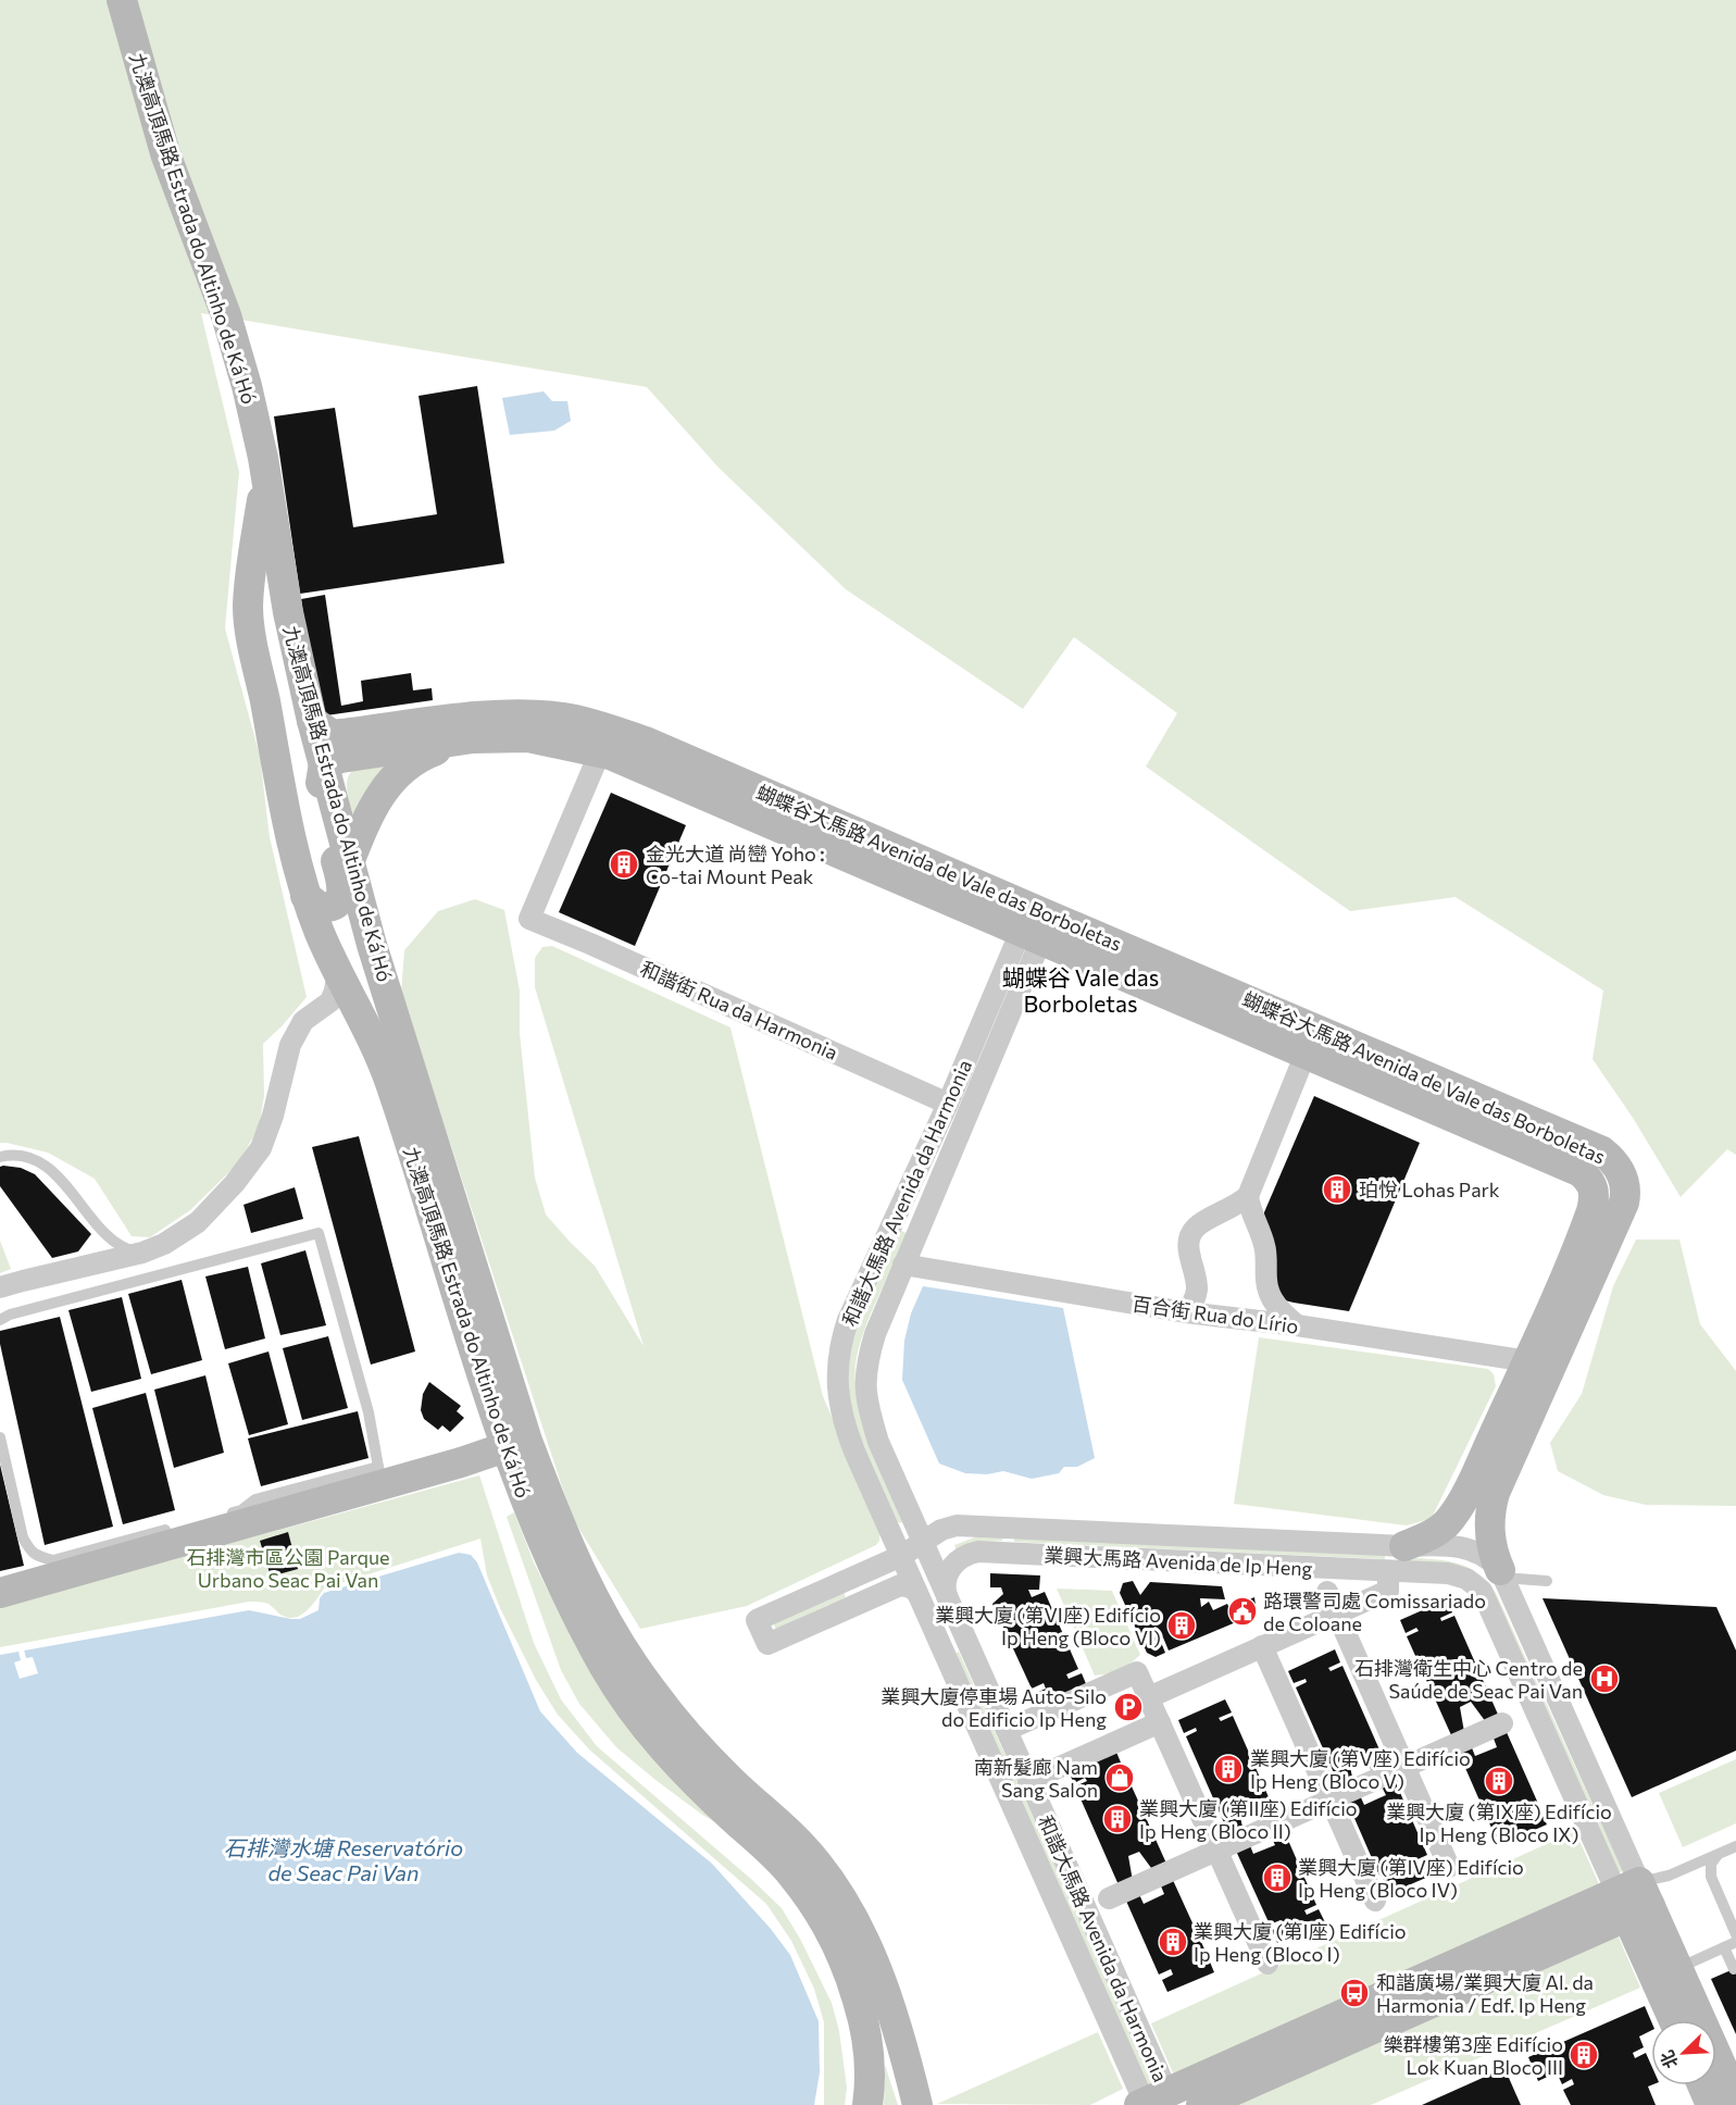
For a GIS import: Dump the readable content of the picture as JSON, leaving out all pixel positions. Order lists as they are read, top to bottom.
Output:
{
  "streets": {
    "main road": ["九澳高頂馬路 Estrada do Altinho de Ká Hó", "蝴蝶谷大馬路 Avenida de Vale das Borboletas"],
    "street": [
      "和諧街 Rua da Harmonia",
      "和諧大馬路 Avenida da Harmonia",
      "百合街 Rua do Lírio",
      "業興大馬路 Avenida de Ip Heng"
    ]
  },
  "crossings": [
    ["九澳高頂馬路 Estrada do Altinho de Ká Hó", "蝴蝶谷大馬路 Avenida de Vale das Borboletas"],
    ["蝴蝶谷大馬路 Avenida de Vale das Borboletas", "和諧街 Rua da Harmonia"],
    ["蝴蝶谷大馬路 Avenida de Vale das Borboletas", "和諧大馬路 Avenida da Harmonia"],
    ["蝴蝶谷大馬路 Avenida de Vale das Borboletas", "百合街 Rua do Lírio"],
    ["蝴蝶谷大馬路 Avenida de Vale das Borboletas", "業興大馬路 Avenida de Ip Heng"],
    ["和諧街 Rua da Harmonia", "和諧大馬路 Avenida da Harmonia"],
    ["和諧大馬路 Avenida da Harmonia", "百合街 Rua do Lírio"],
    ["和諧大馬路 Avenida da Harmonia", "業興大馬路 Avenida de Ip Heng"]
  ],
  "districts": ["蝴蝶谷 Vale das Borboletas"],
  "water": ["石排灣水塘 Reservatório de Seac Pai Van"],
  "parks": ["石排灣市區公園 Parque Urbano Seac Pai Van"],
  "places": {
    "building": [
      "金光大道 尚巒 Yoho : Co-tai Mount Peak",
      "珀悅 Lohas Park",
      "業興大廈 (第VI座) Edifício Ip Heng (Bloco VI)",
      "業興大廈 (第V座) Edifício Ip Heng (Bloco V)",
      "業興大廈 (第IX座) Edifício Ip Heng (Bloco IX)",
      "業興大廈 (第II座) Edifício Ip Heng (Bloco II)",
      "業興大廈 (第IV座) Edifício Ip Heng (Bloco IV)",
      "業興大廈 (第I座) Edifício Ip Heng (Bloco I)",
      "樂群樓第3座 Edifício Lok Kuan Bloco III"
    ],
    "public building": ["路環警司處 Comissariado de Coloane"],
    "hospital": ["石排灣衛生中心 Centro de Saúde de Seac Pai Van"],
    "parking": ["業興大廈停車場 Auto-Silo do Edificio Ip Heng"],
    "shop": ["南新髮廊 Nam Sang Salon"],
    "bus stop": ["和諧廣場/業興大廈 Al. da Harmonia / Edf. Ip Heng"]
  },
  "north": "bottom left"
}
